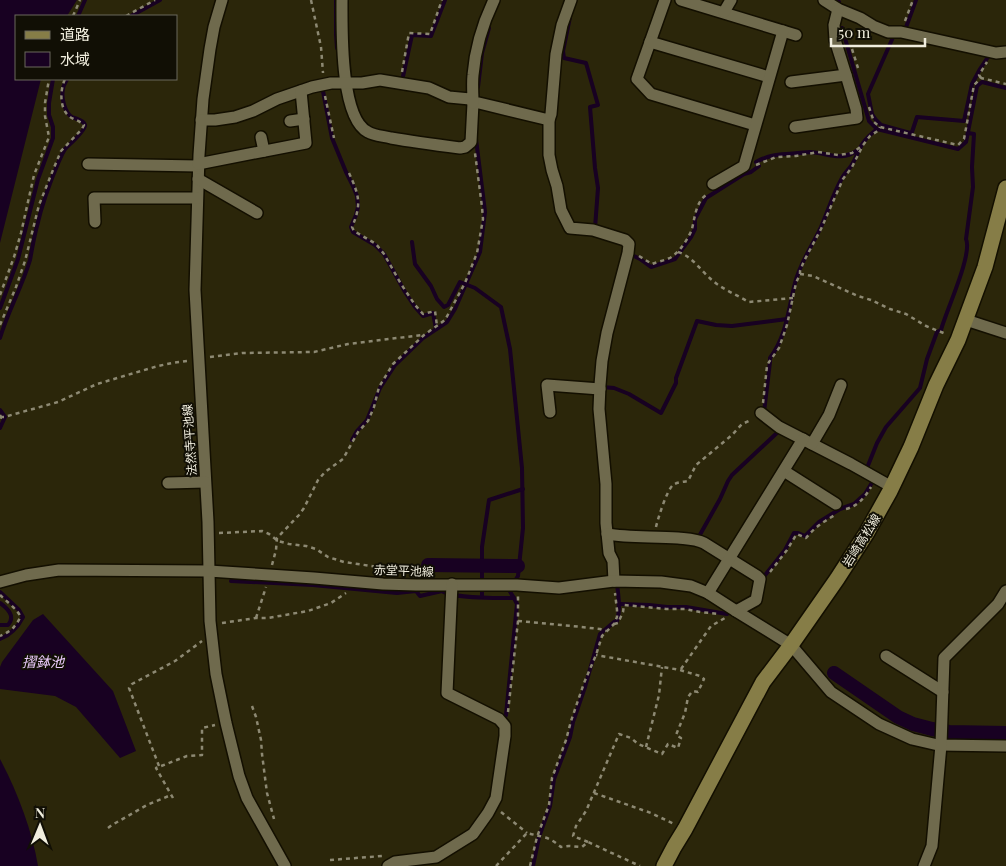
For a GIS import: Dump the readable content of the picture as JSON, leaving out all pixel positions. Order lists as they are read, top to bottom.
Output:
{
  "streets": {
    "main road": ["岩崎高松線"],
    "street": ["法然寺平池線", "赤堂平池線"]
  },
  "crossings": [
    ["法然寺平池線", "赤堂平池線"],
    ["岩崎高松線", "赤堂平池線"]
  ],
  "water": ["摺鉢池"],
  "legend": ["道路", "水域"],
  "scale_bar": "50 m",
  "north": "top"
}
